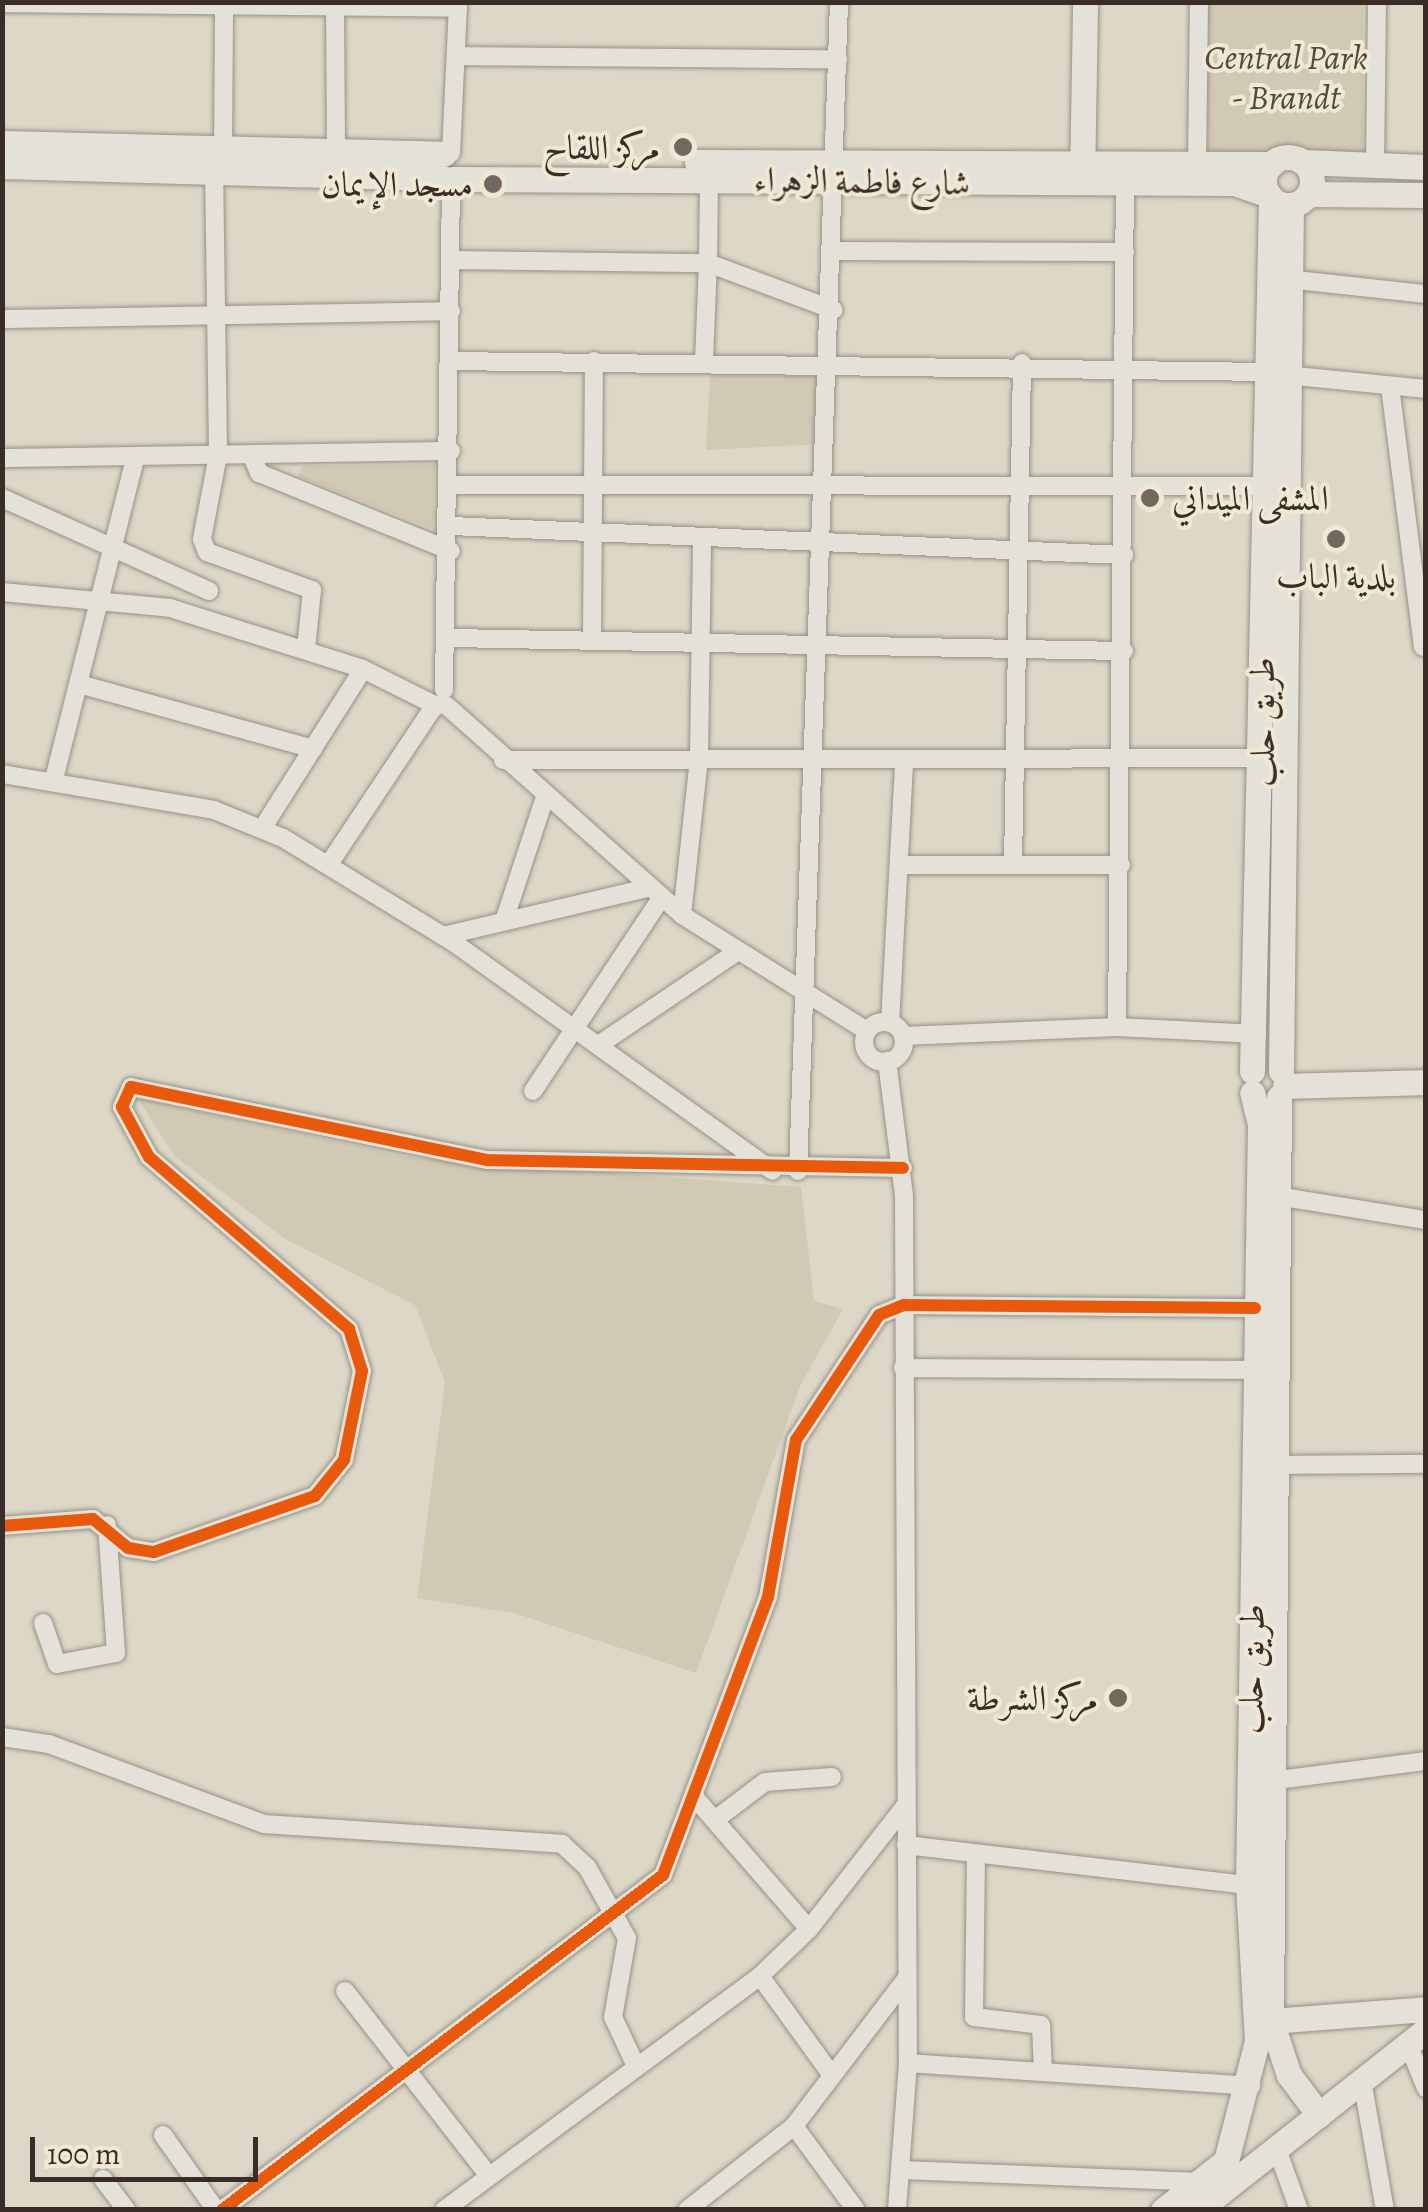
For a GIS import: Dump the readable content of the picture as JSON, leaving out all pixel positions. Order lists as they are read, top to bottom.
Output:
{
  "streets": {
    "main road": ["شارع فاطمة الزهراء", "طريق حلب"]
  },
  "parks": ["Central Park - Brandt"],
  "places": [
    "مركز اللقاح",
    "مسجد الإيمان",
    "المشفى الميداني",
    "بلدية الباب",
    "مركز الشرطة"
  ],
  "scale_bar": "100 m"
}
